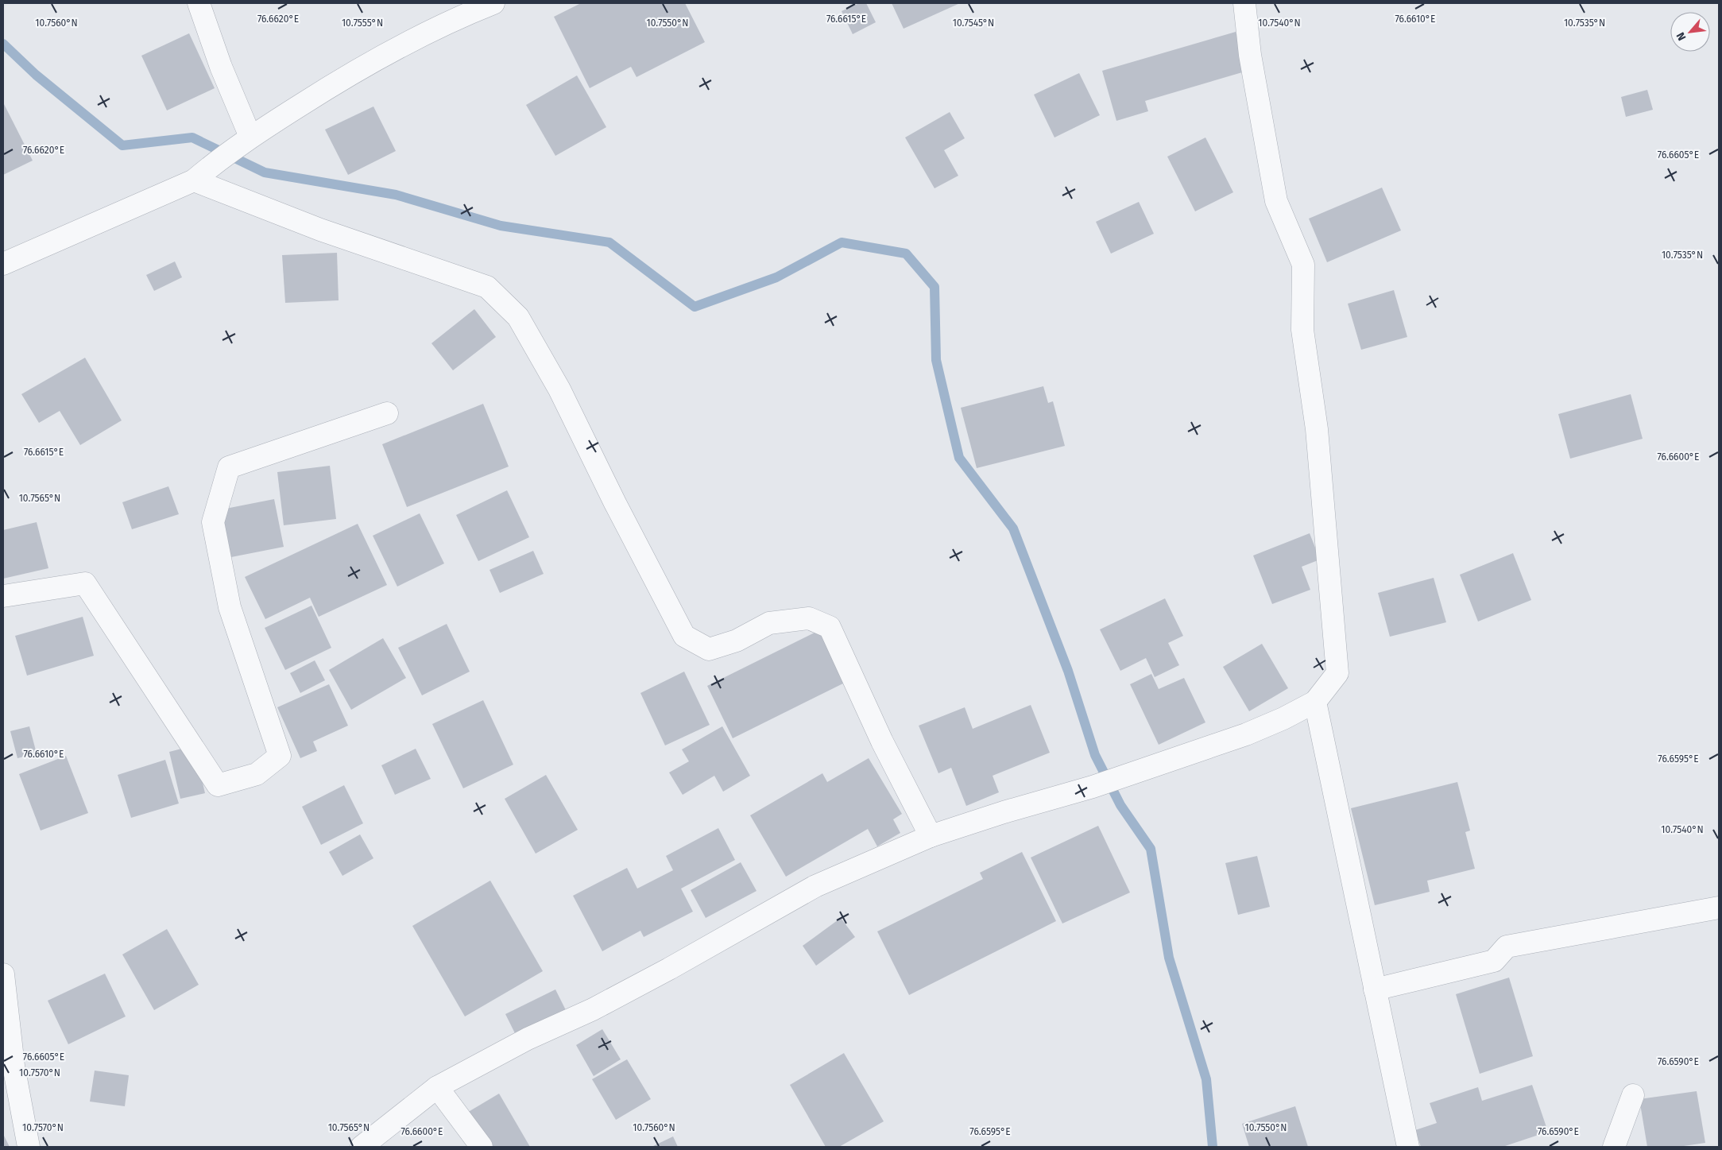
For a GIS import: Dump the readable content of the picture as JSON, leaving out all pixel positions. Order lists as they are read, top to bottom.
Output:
{
  "north": "bottom left",
  "coordinates": [
    "76.6620°E",
    "76.6610°E",
    "76.6615°E",
    "10.7560°N",
    "10.7555°N",
    "10.7550°N",
    "10.7545°N",
    "10.7540°N",
    "10.7535°N",
    "76.6605°E",
    "76.6600°E",
    "10.7565°N",
    "76.6595°E",
    "76.6590°E",
    "10.7570°N"
  ]
}
